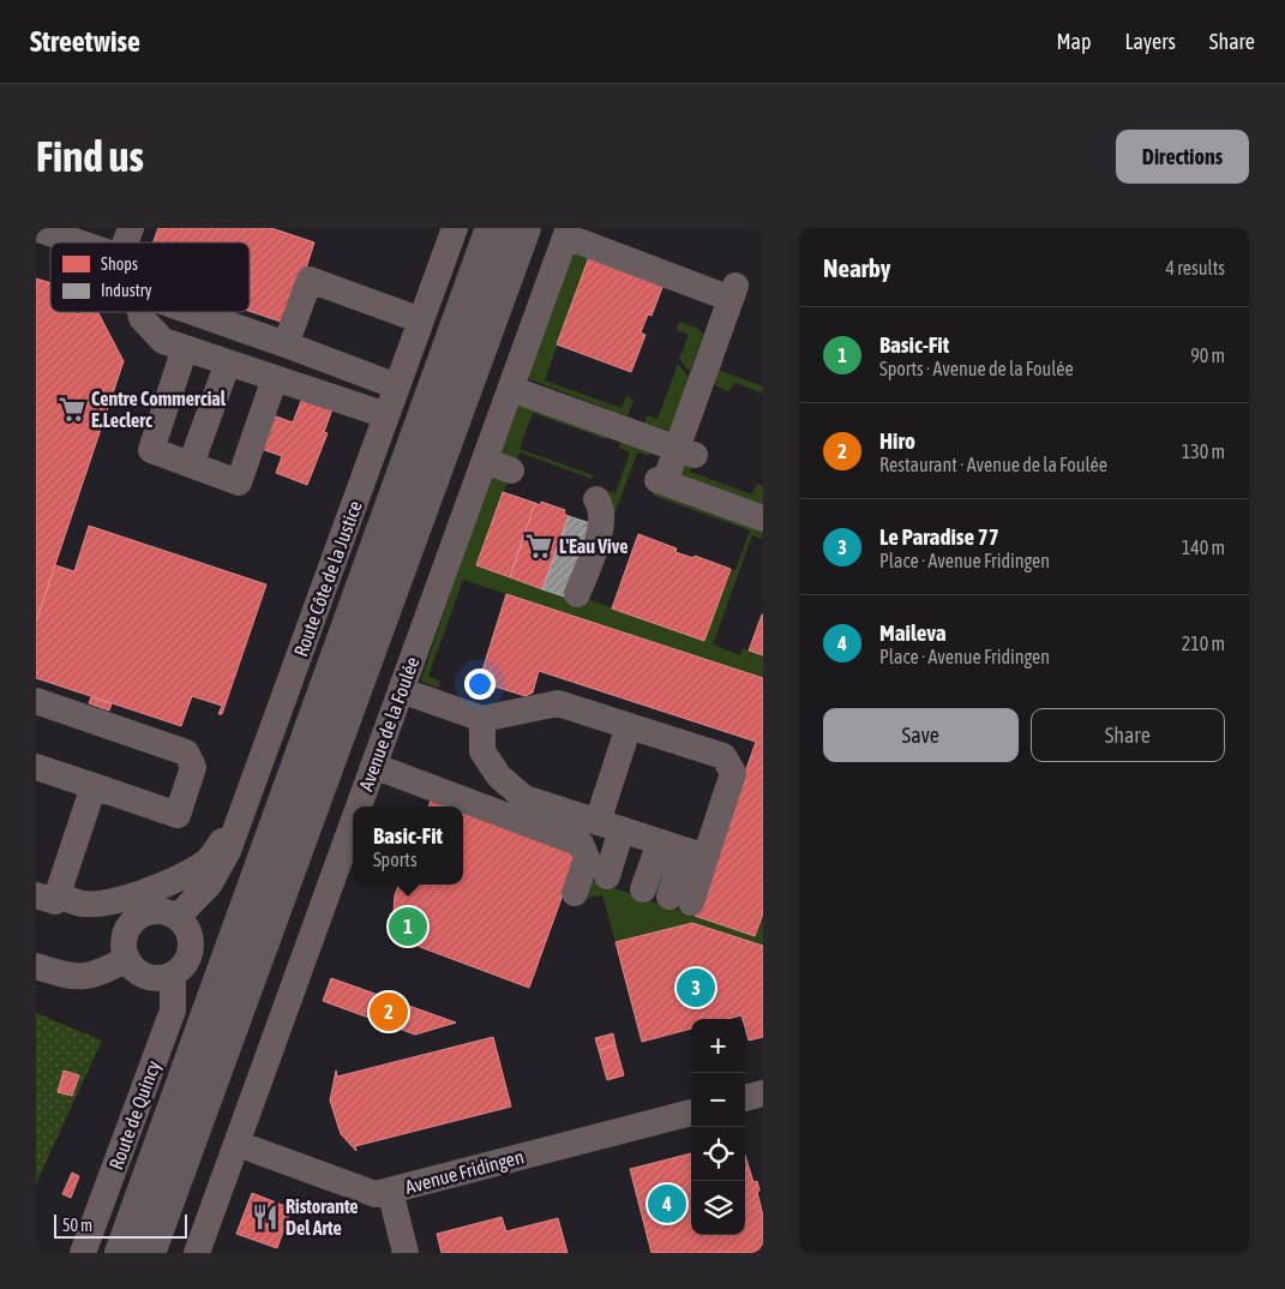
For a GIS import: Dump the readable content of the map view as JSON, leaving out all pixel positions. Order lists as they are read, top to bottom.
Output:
{
  "streets": {
    "street": [
      "Route Côte de la Justice",
      "Avenue de la Foulée",
      "Route de Quincy",
      "Avenue Fridingen"
    ]
  },
  "crossings": [
    ["Route Côte de la Justice", "Route de Quincy"],
    ["Avenue de la Foulée", "Avenue Fridingen"]
  ],
  "places": {
    "supermarket": ["Centre Commercial E.Leclerc", "L'Eau Vive"],
    "restaurant": ["Ristorante Del Arte"]
  },
  "legend": ["Shops", "Industry"],
  "scale_bar": "50 m",
  "page": {
    "header": "Streetwise",
    "nav": ["Map", "Layers", "Share"],
    "buttons": [
      "Directions",
      ["Save", "Share"]
    ],
    "title": "Find us",
    "heading": ["Nearby", "4 results"],
    "list": [
      {
        "mark": "1",
        "name": "Basic-Fit",
        "note": "Sports · Avenue de la Foulée",
        "value": "90 m"
      },
      {
        "mark": "2",
        "name": "Hiro",
        "note": "Restaurant · Avenue de la Foulée",
        "value": "130 m"
      },
      {
        "mark": "3",
        "name": "Le Paradise 77",
        "note": "Place · Avenue Fridingen",
        "value": "140 m"
      },
      {
        "mark": "4",
        "name": "Maileva",
        "note": "Place · Avenue Fridingen",
        "value": "210 m"
      }
    ],
    "popup": ["Basic-Fit", "Sports"],
    "pins": [
      "1",
      "3",
      "2",
      "4"
    ],
    "map_buttons": ["+", "−"],
    "scale": "50 m"
  }
}
